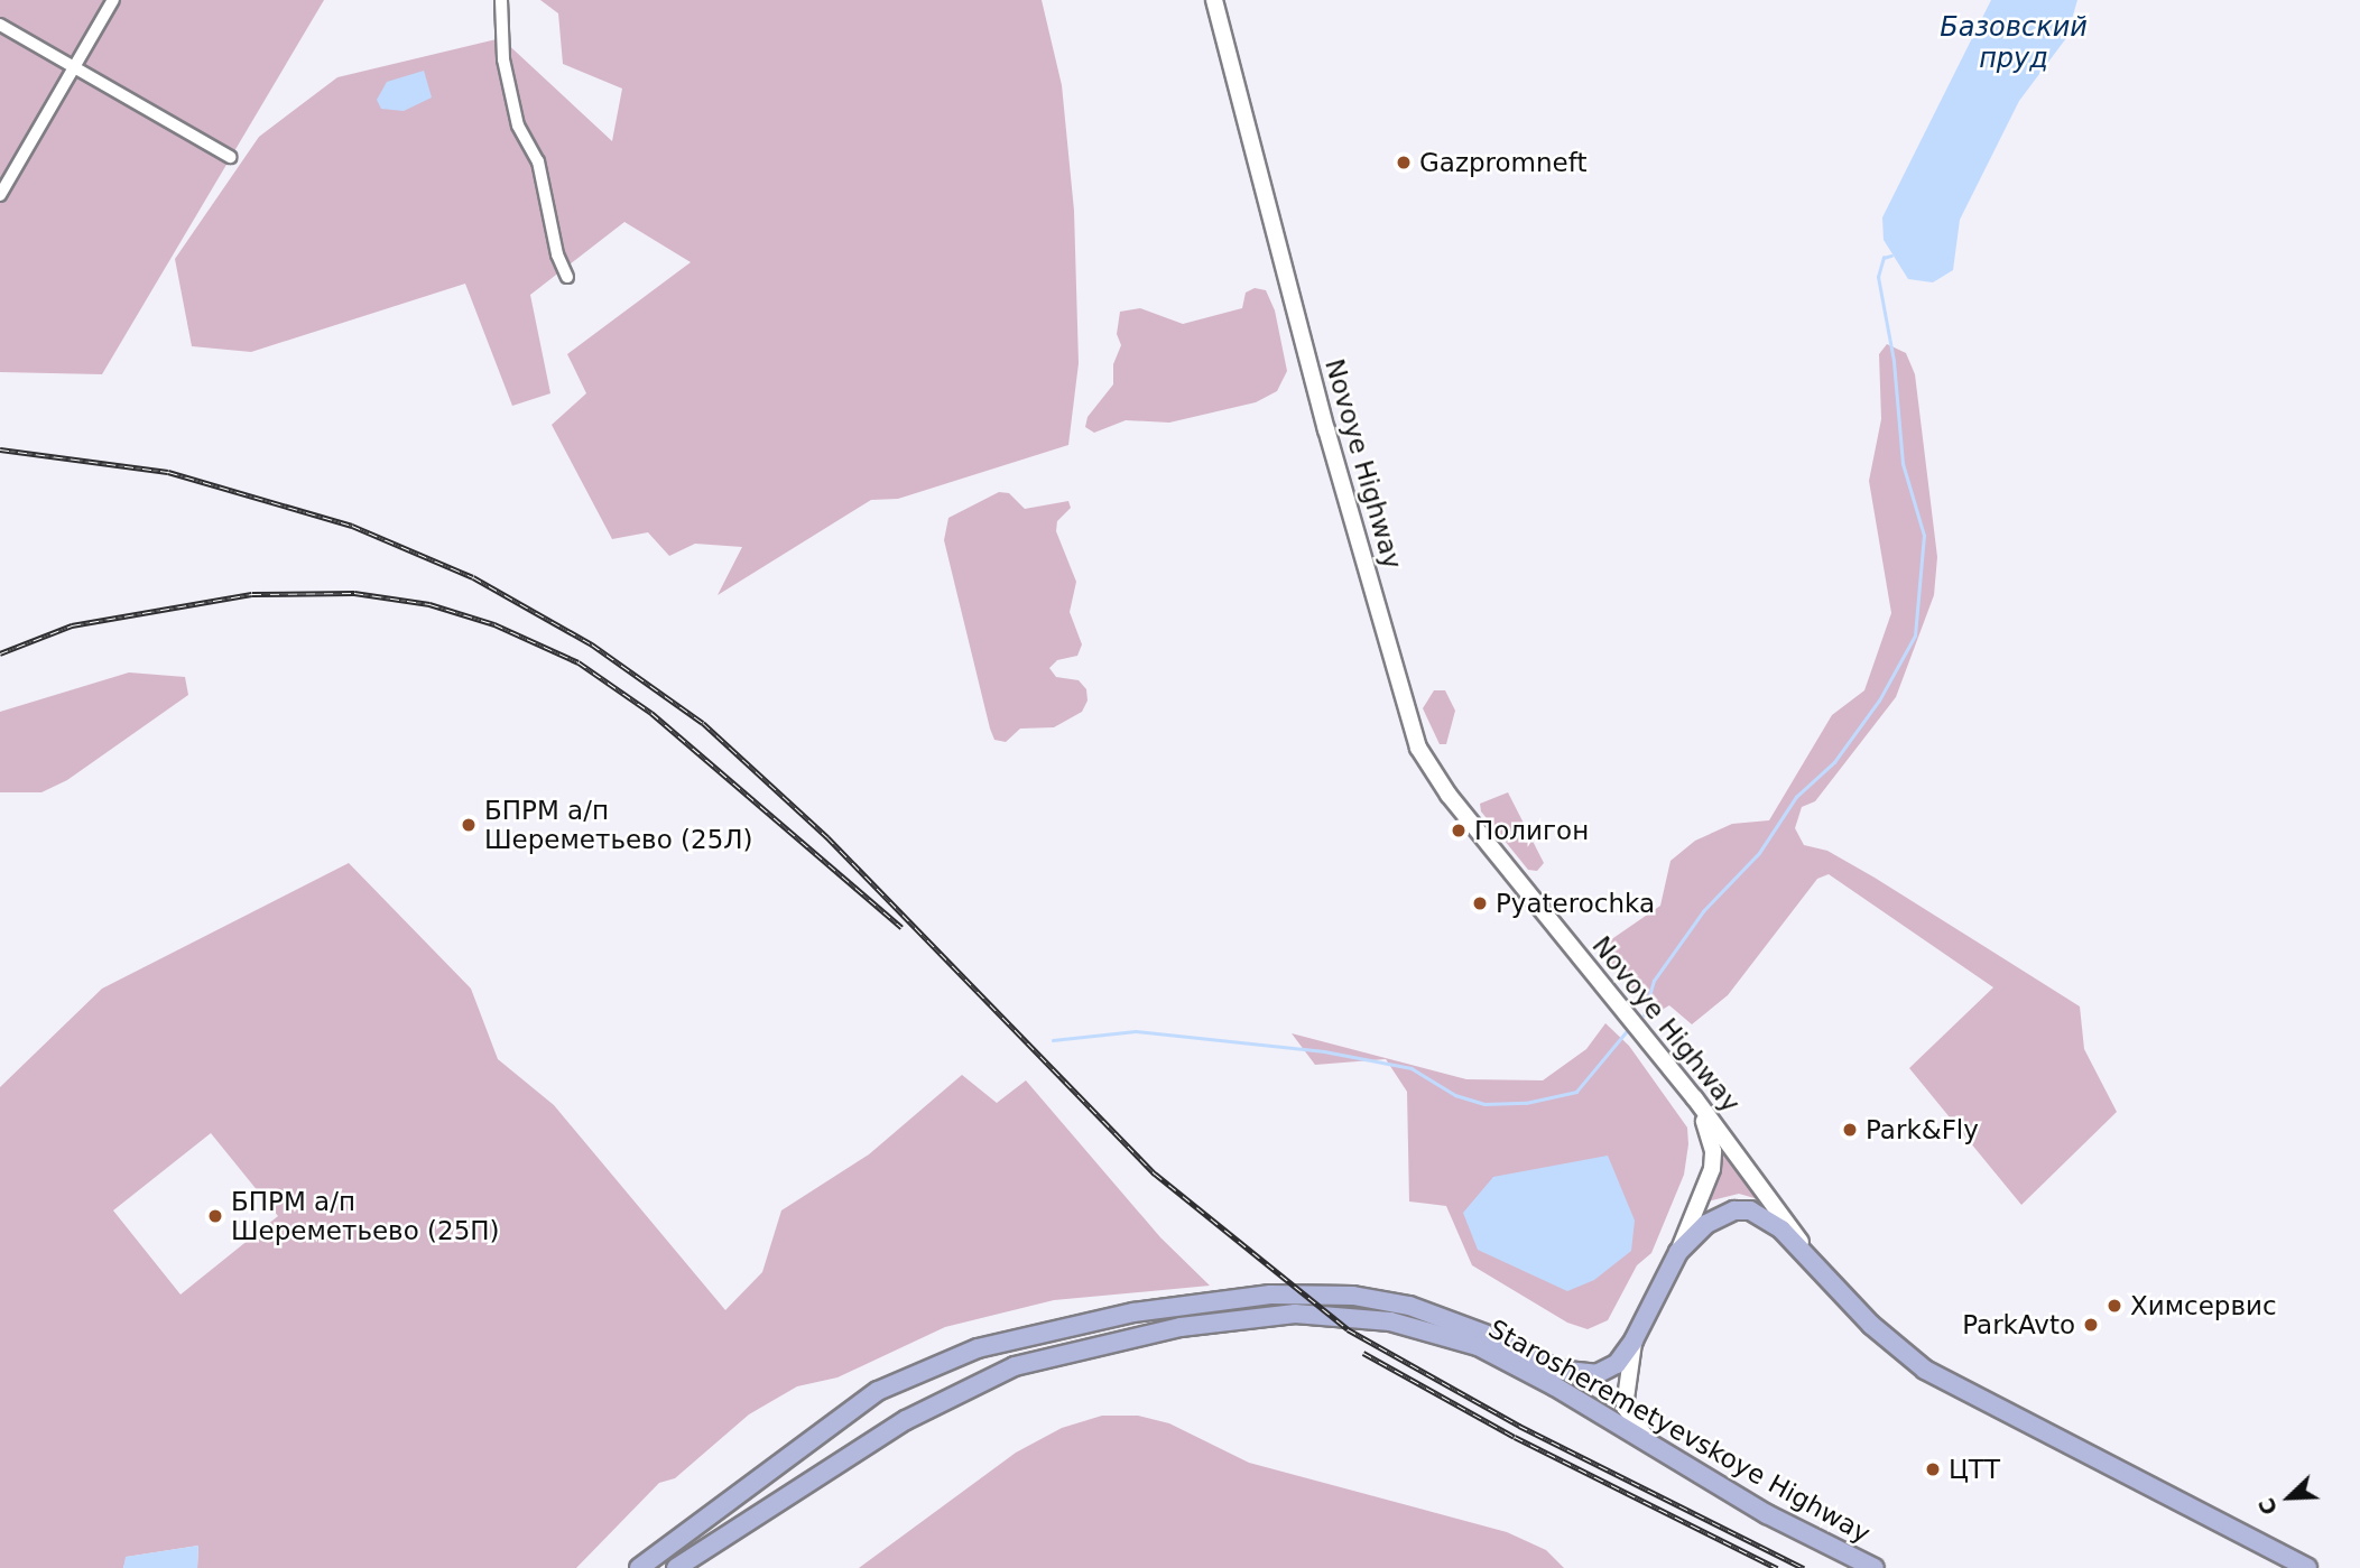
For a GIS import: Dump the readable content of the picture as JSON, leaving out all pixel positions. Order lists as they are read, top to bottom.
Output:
{
  "streets": {
    "main road": ["Novoye Highway", "Starosheremetyevskoye Highway"]
  },
  "water": ["Базовский пруд"],
  "places": [
    "Gazpromneft",
    "БПРМ а/п Шереметьево (25Л)",
    "Полигон",
    "Pyaterochka",
    "Park&Fly",
    "БПРМ а/п Шереметьево (25П)",
    "Химсервис",
    "ParkAvto",
    "ЦТТ"
  ],
  "north": "bottom left"
}
